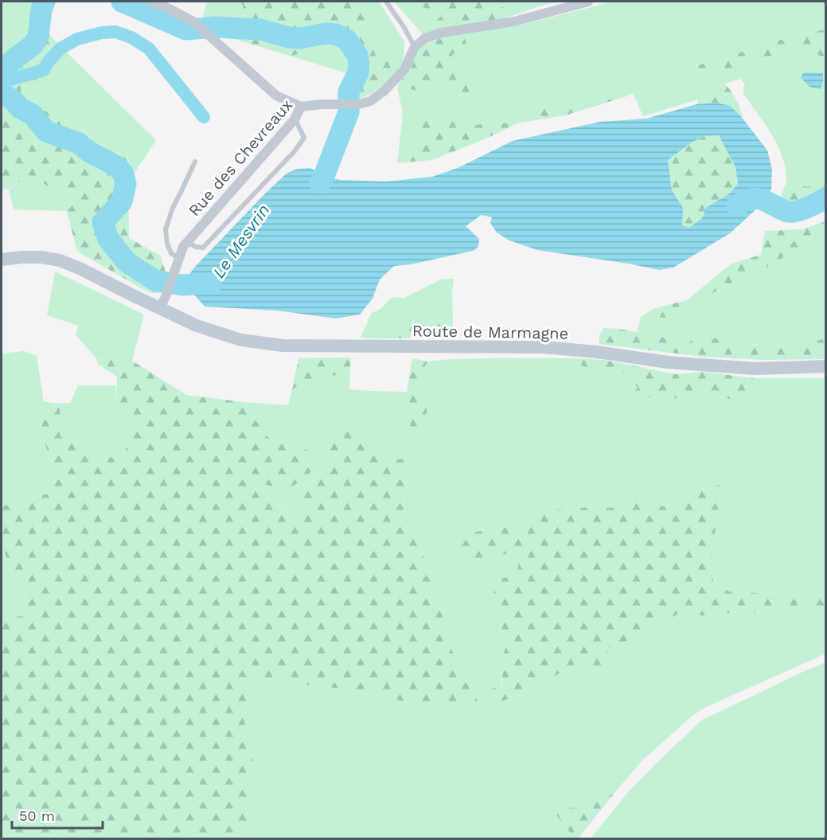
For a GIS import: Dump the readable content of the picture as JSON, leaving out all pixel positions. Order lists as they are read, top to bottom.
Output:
{
  "streets": {
    "main road": ["Route de Marmagne"],
    "street": ["Rue des Chevreaux"]
  },
  "crossings": [
    ["Rue des Chevreaux", "Route de Marmagne"]
  ],
  "water": ["Le Mesvrin"],
  "scale_bar": "50 m"
}
